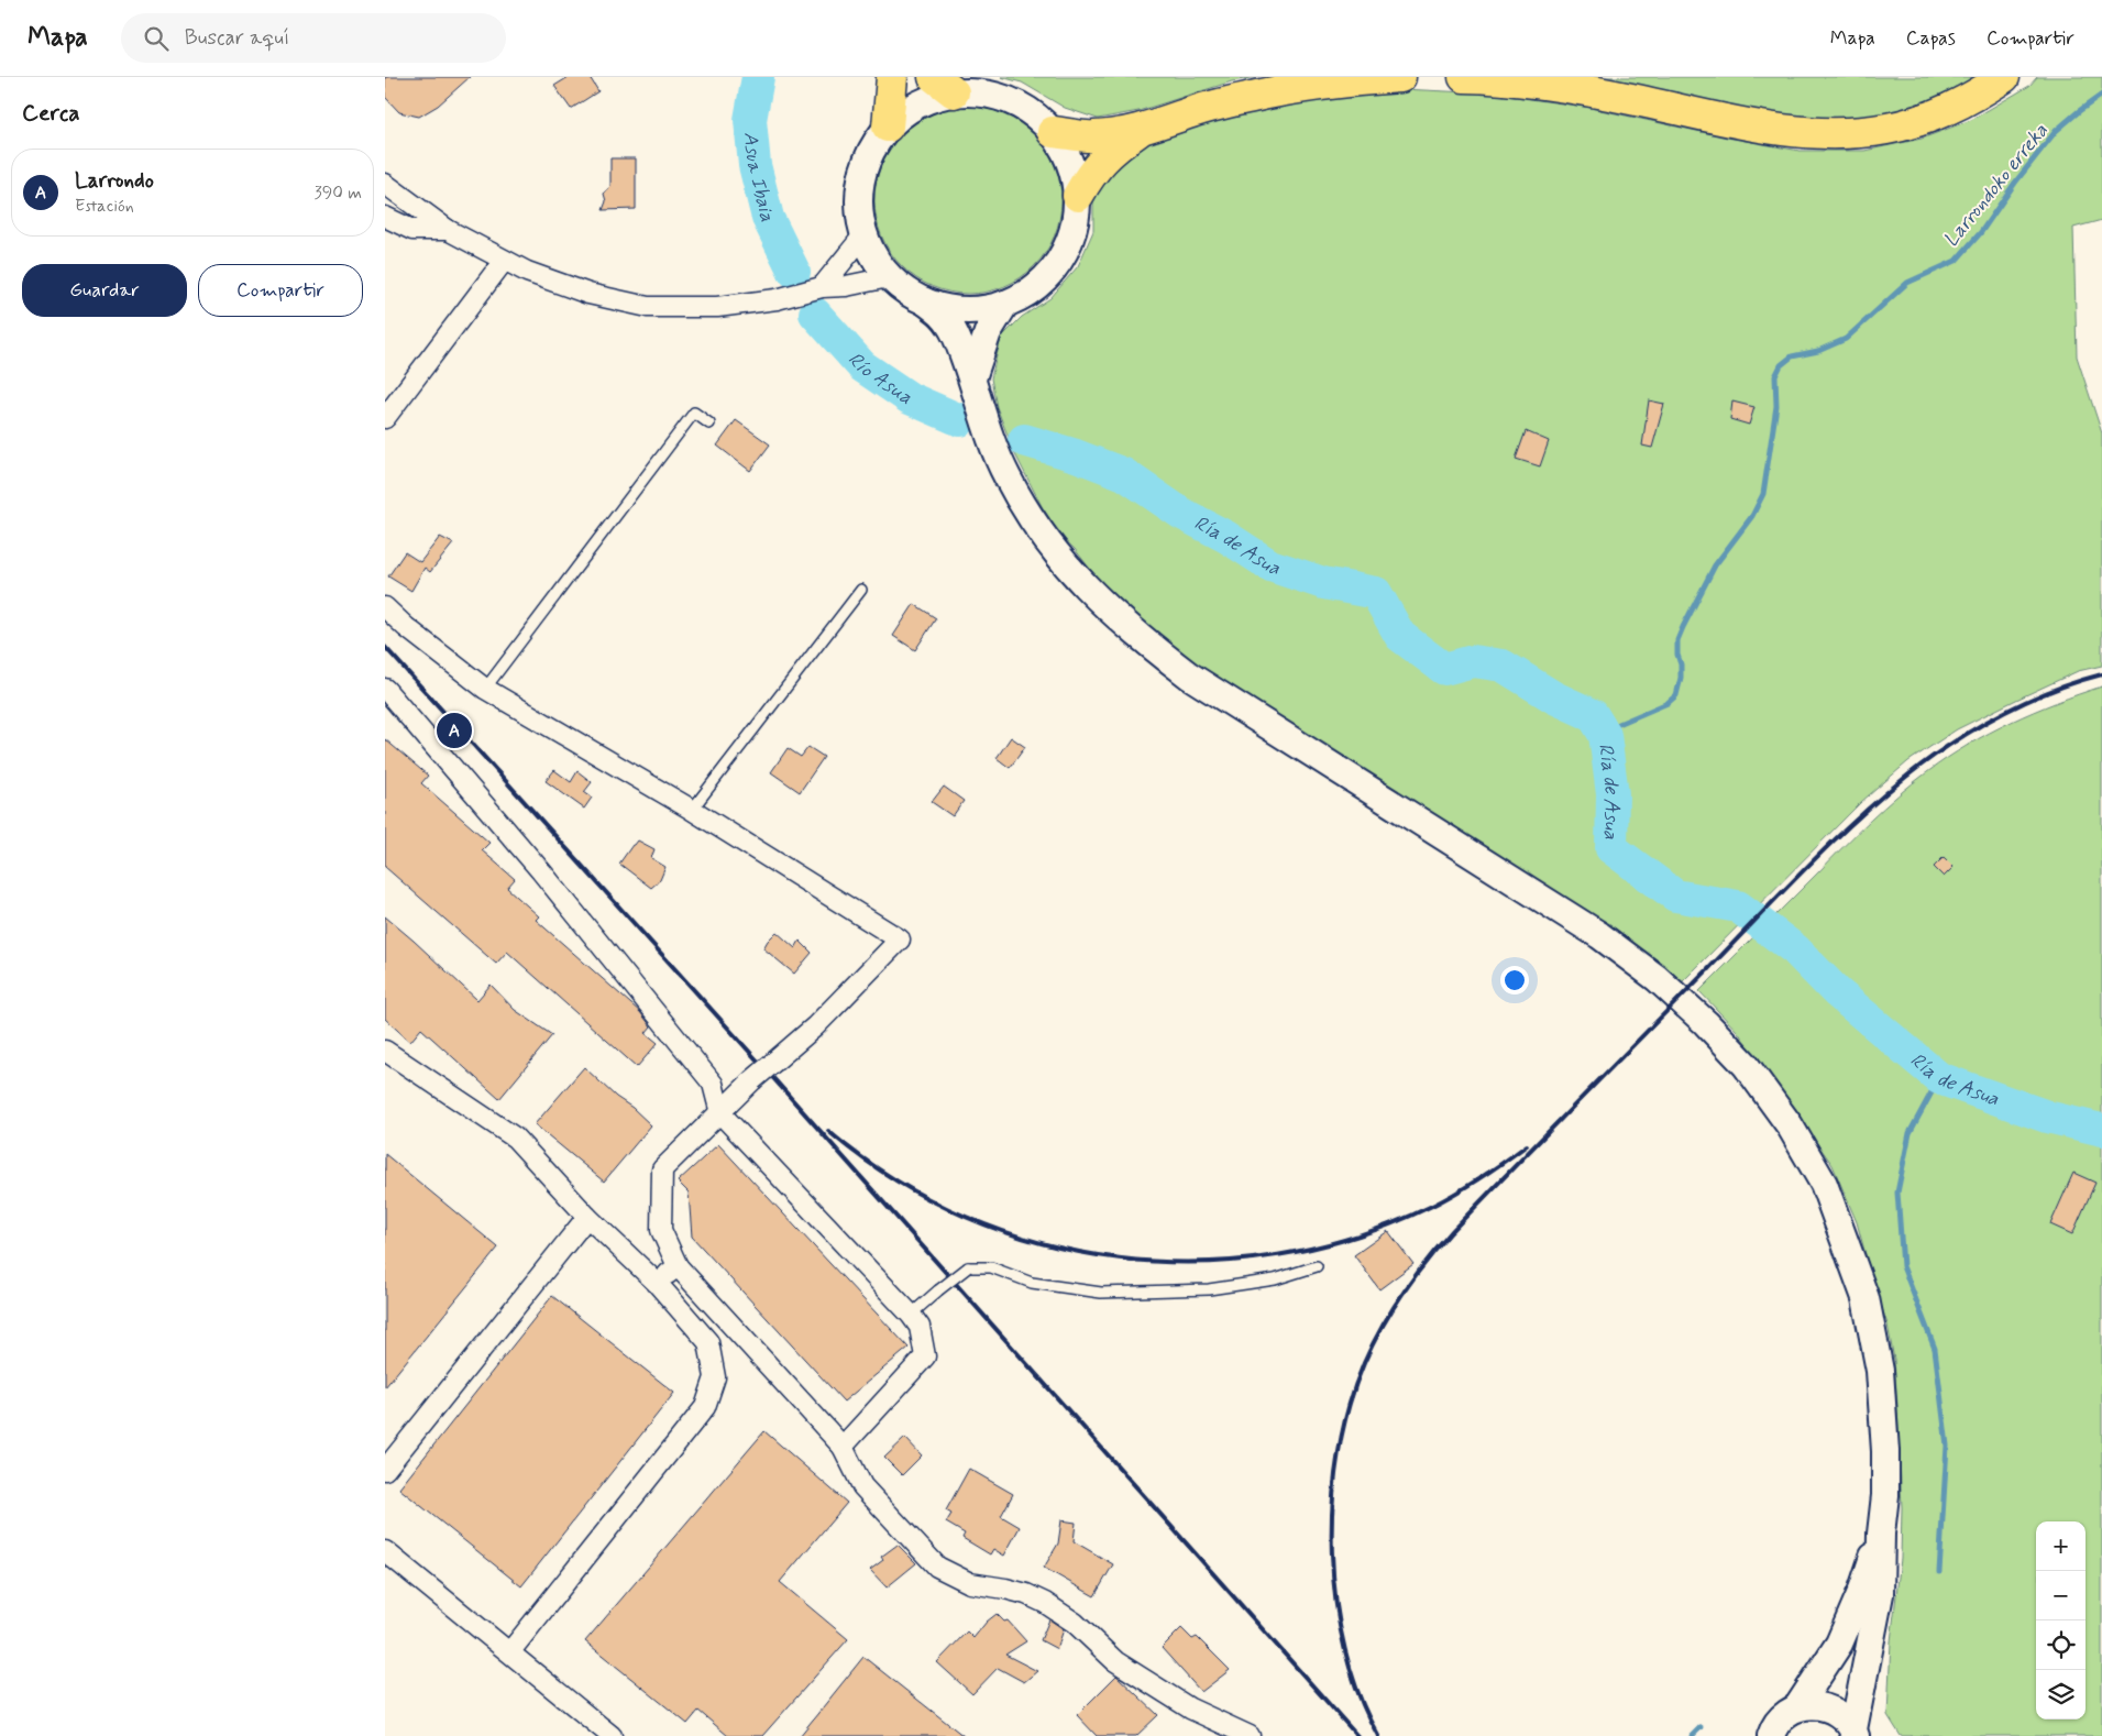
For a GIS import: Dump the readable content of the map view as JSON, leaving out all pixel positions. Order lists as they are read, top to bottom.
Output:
{
  "water": [
    "Asua Ibaia",
    "Larrondoko erreka",
    "Río Asua",
    "Ría de Asua"
  ],
  "page": {
    "header": "Mapa",
    "search": "Buscar aquí",
    "nav": ["Mapa", "Capas", "Compartir"],
    "heading": "Cerca",
    "list": [
      {
        "mark": "A",
        "name": "Larrondo",
        "note": "Estación",
        "value": "390 m"
      }
    ],
    "buttons": ["Guardar", "Compartir"],
    "pins": "A",
    "map_buttons": ["+", "−"]
  }
}
